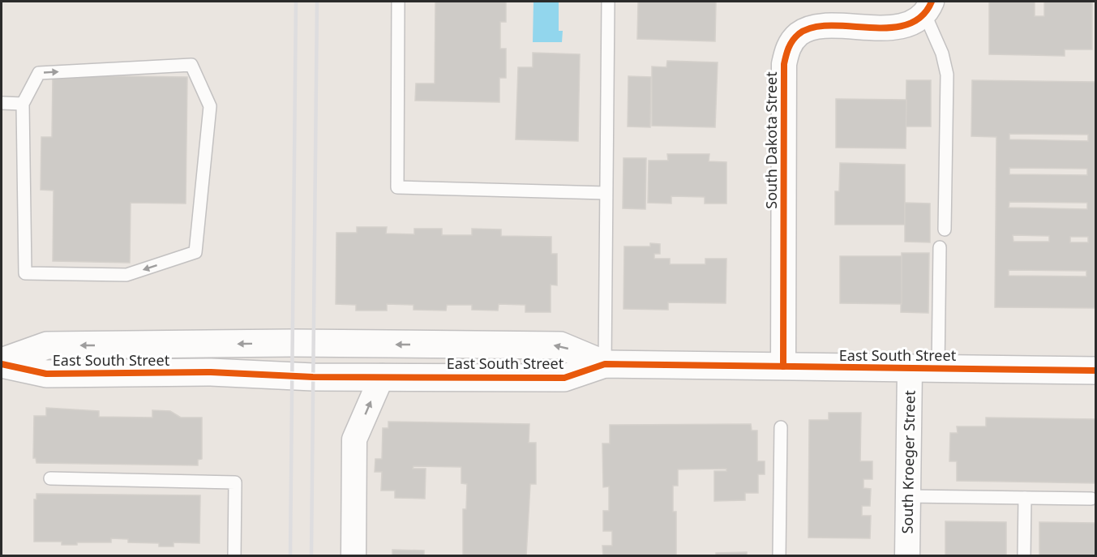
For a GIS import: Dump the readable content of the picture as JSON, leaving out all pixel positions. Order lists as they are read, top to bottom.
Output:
{
  "streets": {
    "street": ["South Dakota Street", "East South Street", "South Kroeger Street"]
  },
  "crossings": [
    ["South Dakota Street", "East South Street"],
    ["East South Street", "South Kroeger Street"]
  ]
}
